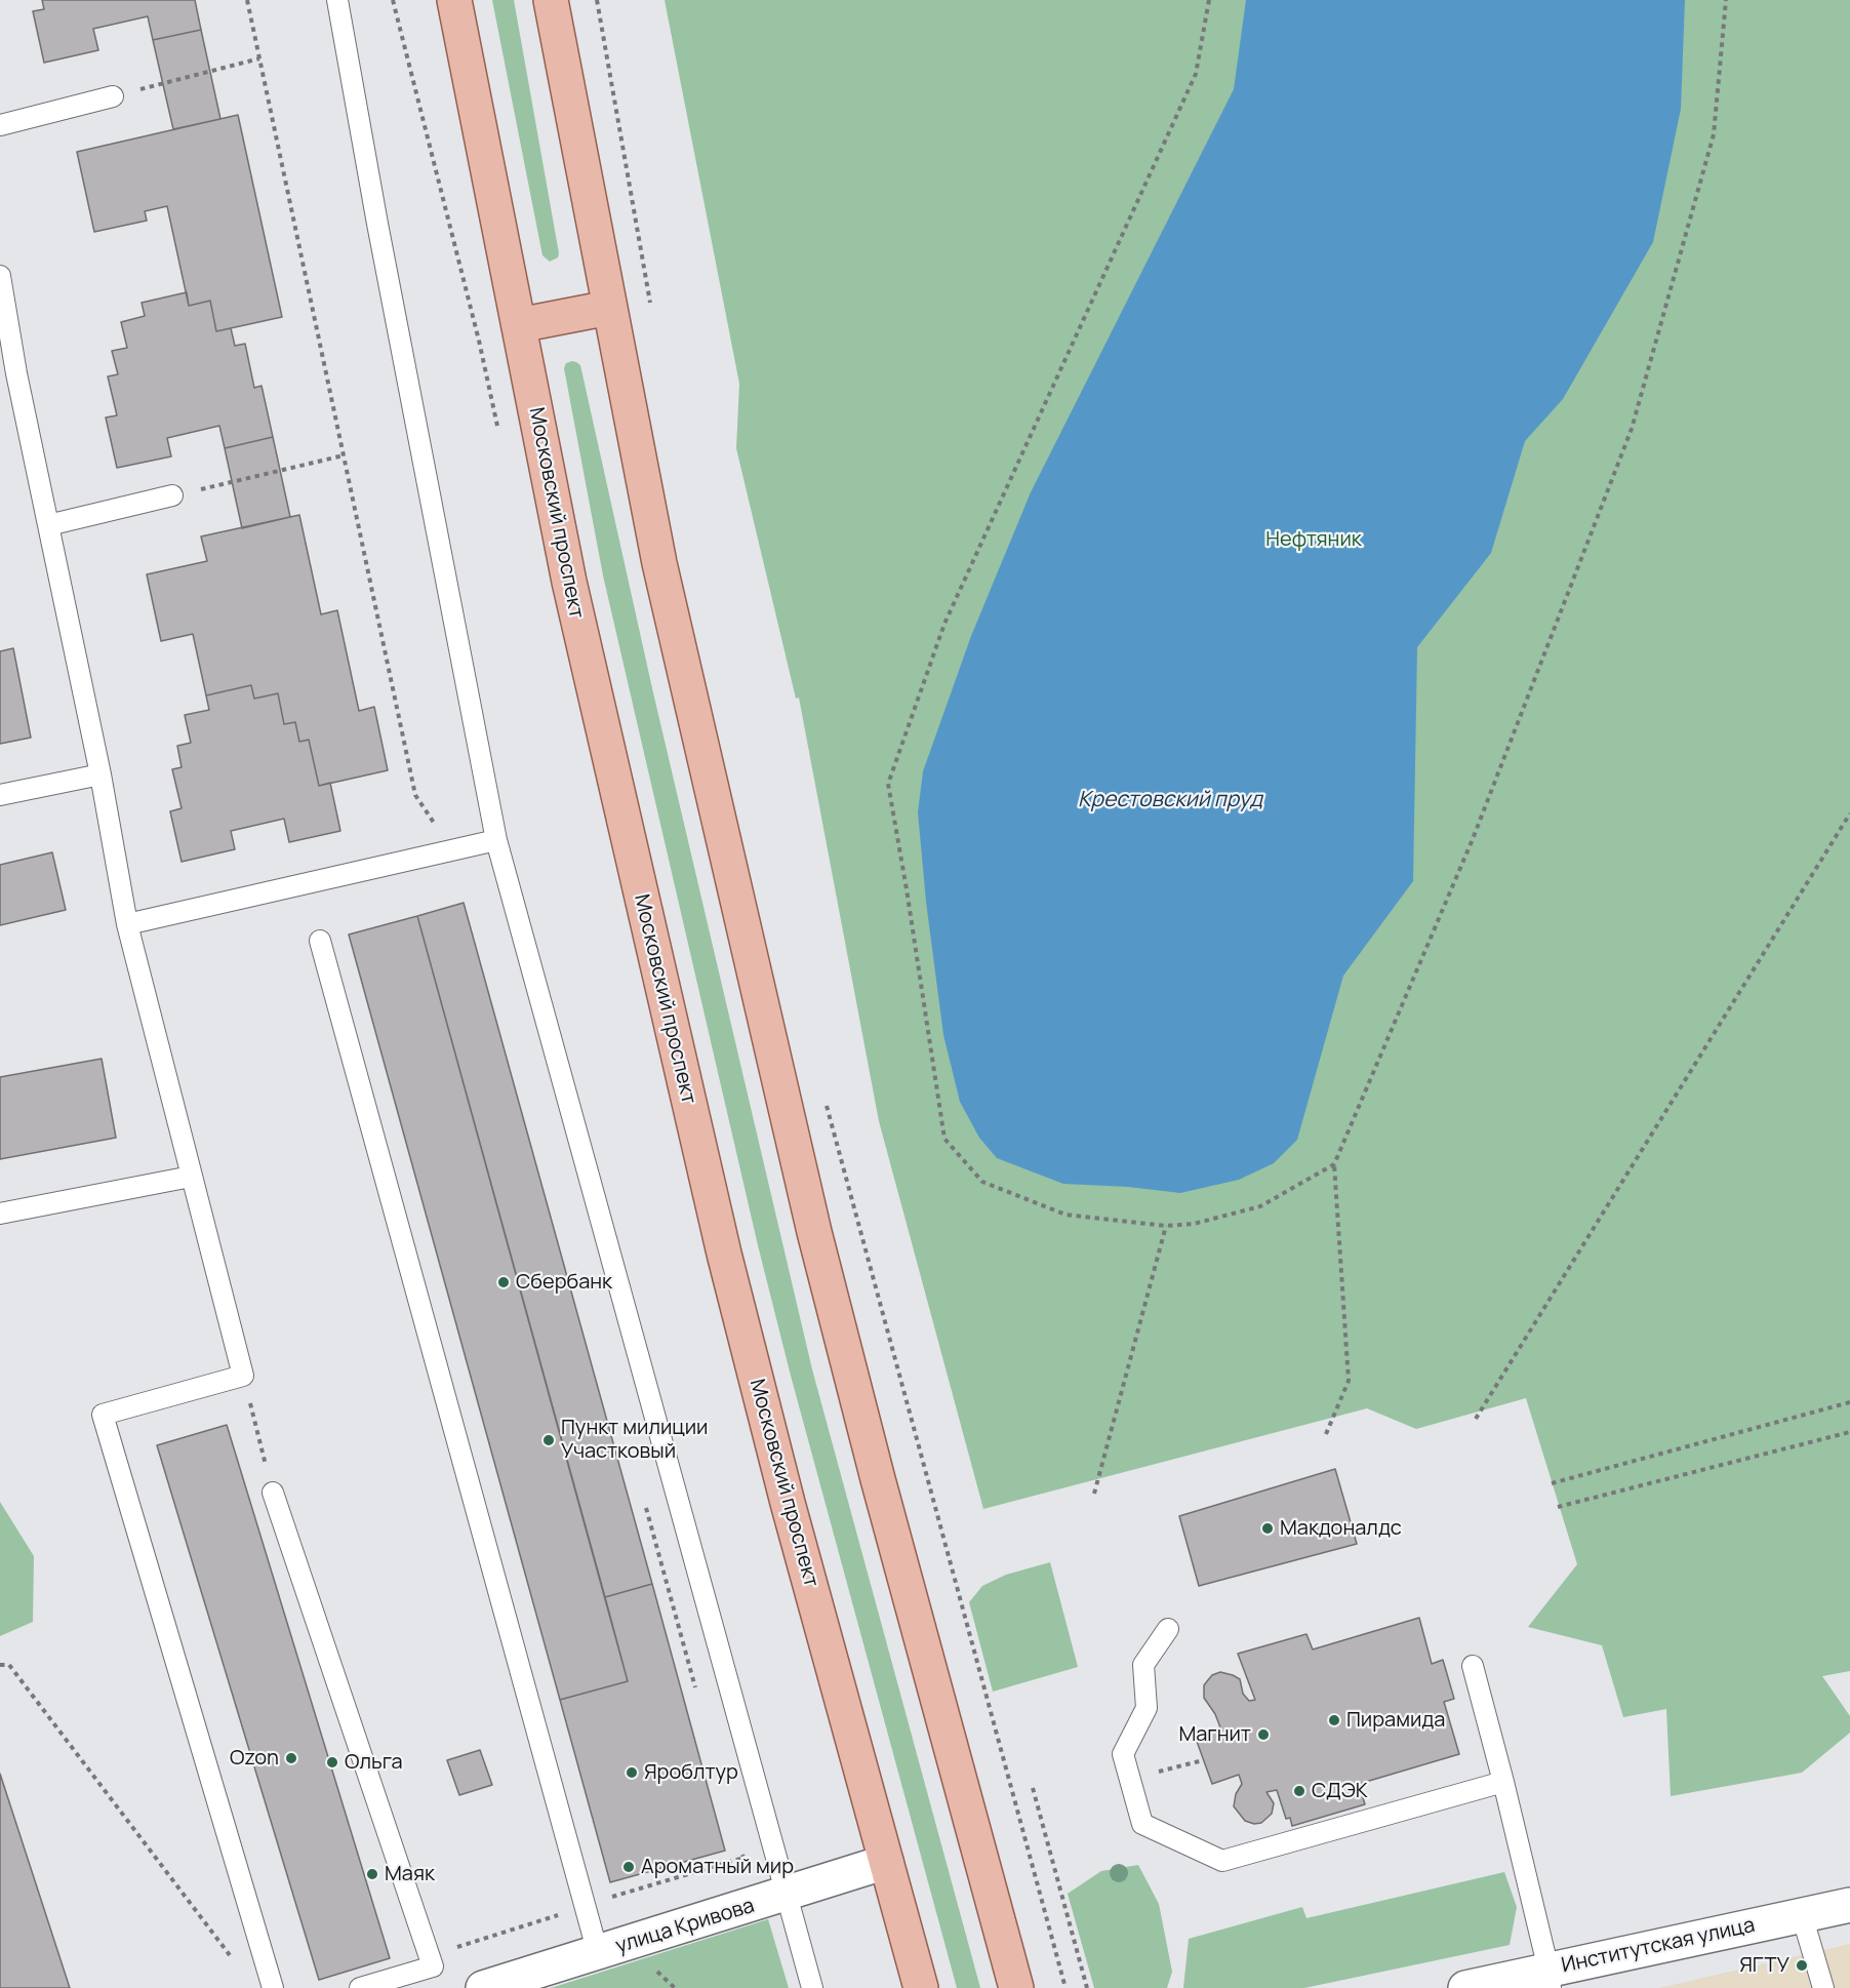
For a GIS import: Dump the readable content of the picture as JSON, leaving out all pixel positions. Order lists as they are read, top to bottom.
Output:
{
  "streets": {
    "main road": ["Московский проспект"],
    "street": ["улица Кривова", "Институтская улица"]
  },
  "crossings": [
    ["Московский проспект", "улица Кривова"]
  ],
  "water": ["Крестовский пруд"],
  "parks": ["Нефтяник"],
  "places": [
    "Сбербанк",
    "Пункт милиции Участковый",
    "Макдоналдс",
    "Пирамида",
    "Магнит",
    "Ozon",
    "Ольга",
    "Яроблтур",
    "СДЭК",
    "Ароматный мир",
    "Маяк",
    "ЯГТУ"
  ]
}
